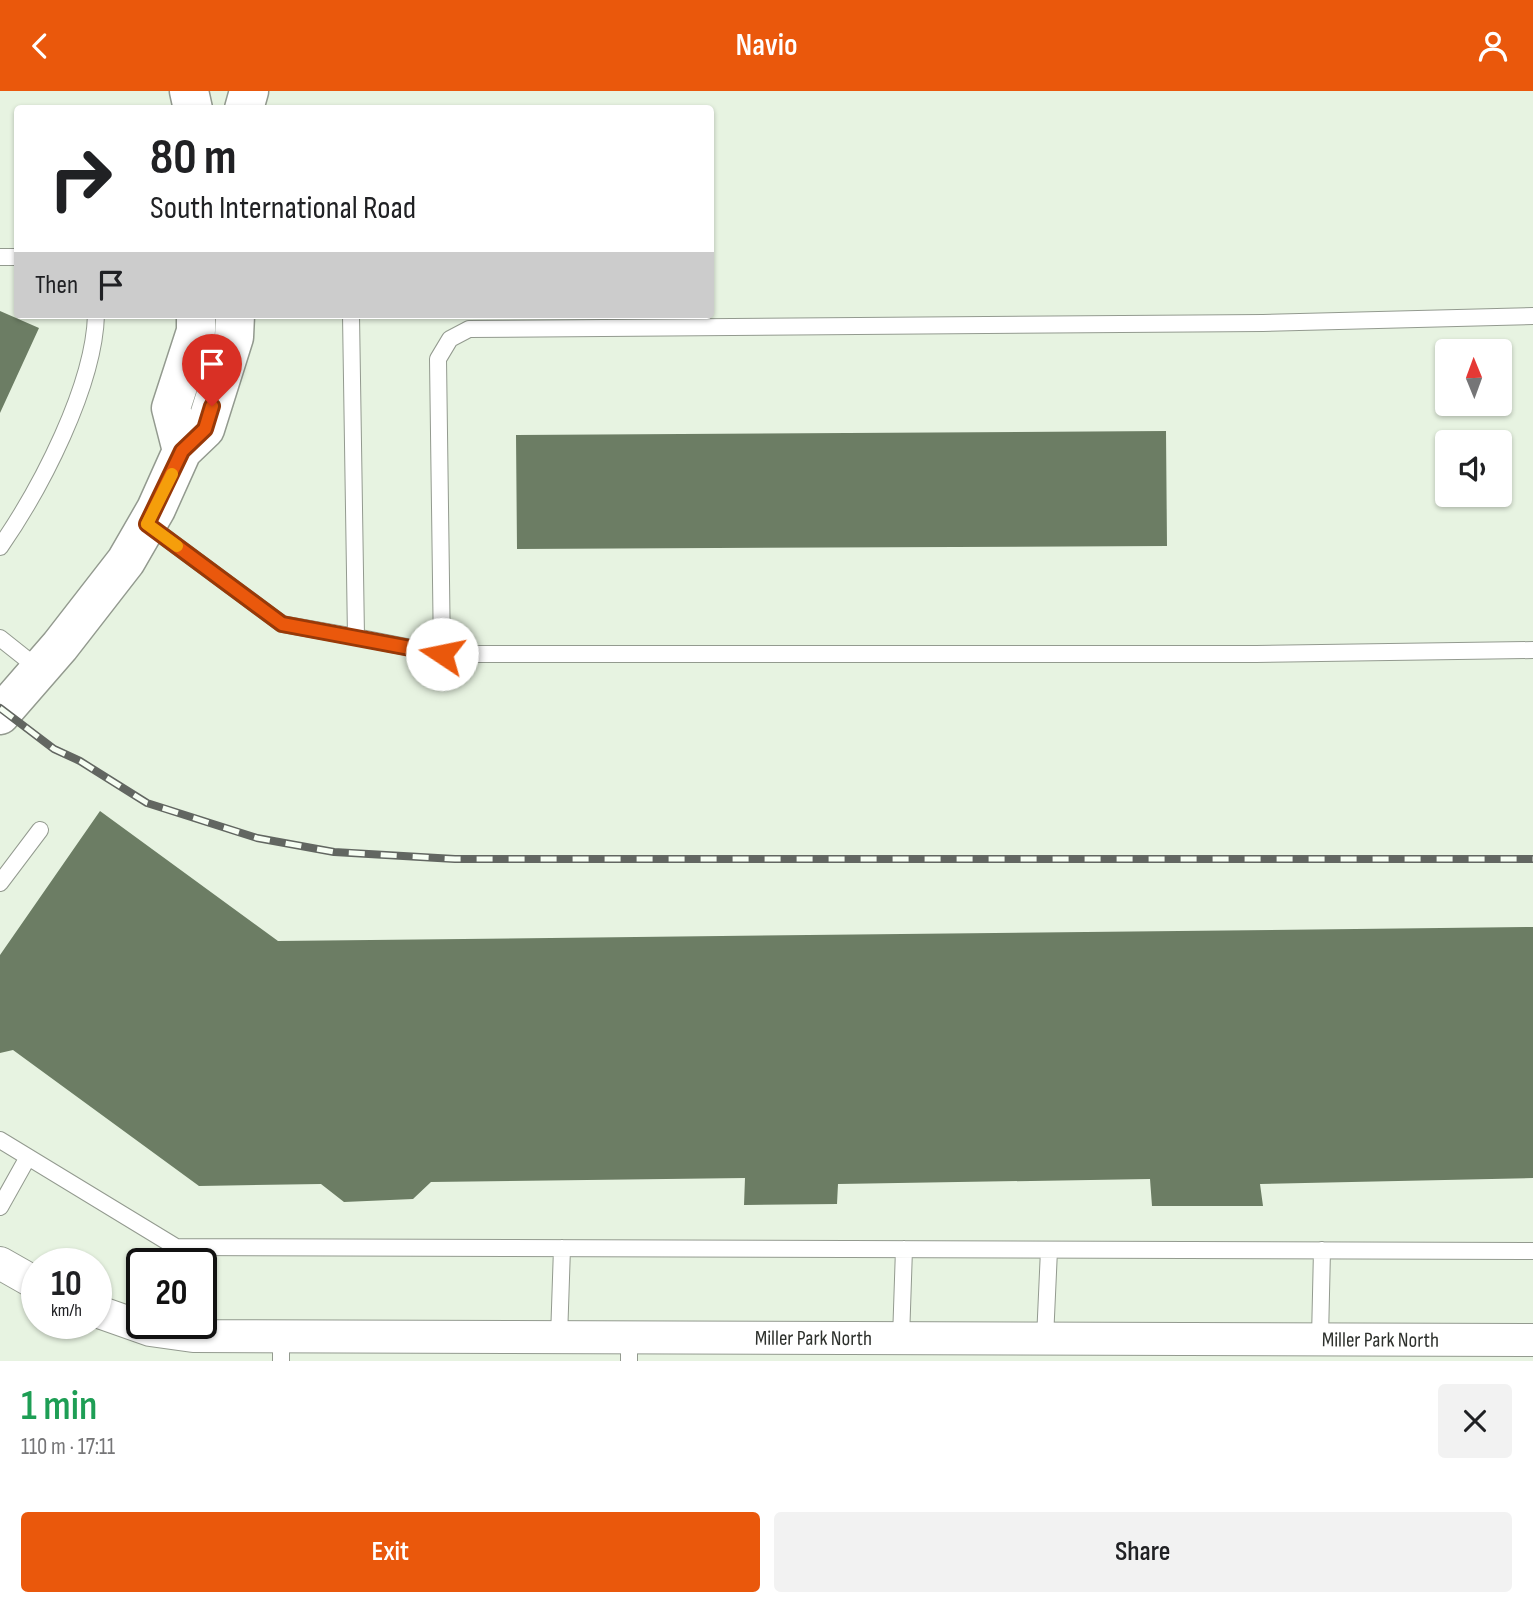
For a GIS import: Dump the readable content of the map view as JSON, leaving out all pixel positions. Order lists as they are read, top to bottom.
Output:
{
  "streets": {
    "street": ["Miller Park North"]
  },
  "north": "top",
  "page": {
    "header": "Navio",
    "turn": ["80 m", "South International Road"],
    "then": "Then",
    "speed": "10 km/h",
    "limit": "20",
    "heading": ["1 min", "110 m · 17:11"],
    "buttons": ["Exit", "Share"]
  }
}
